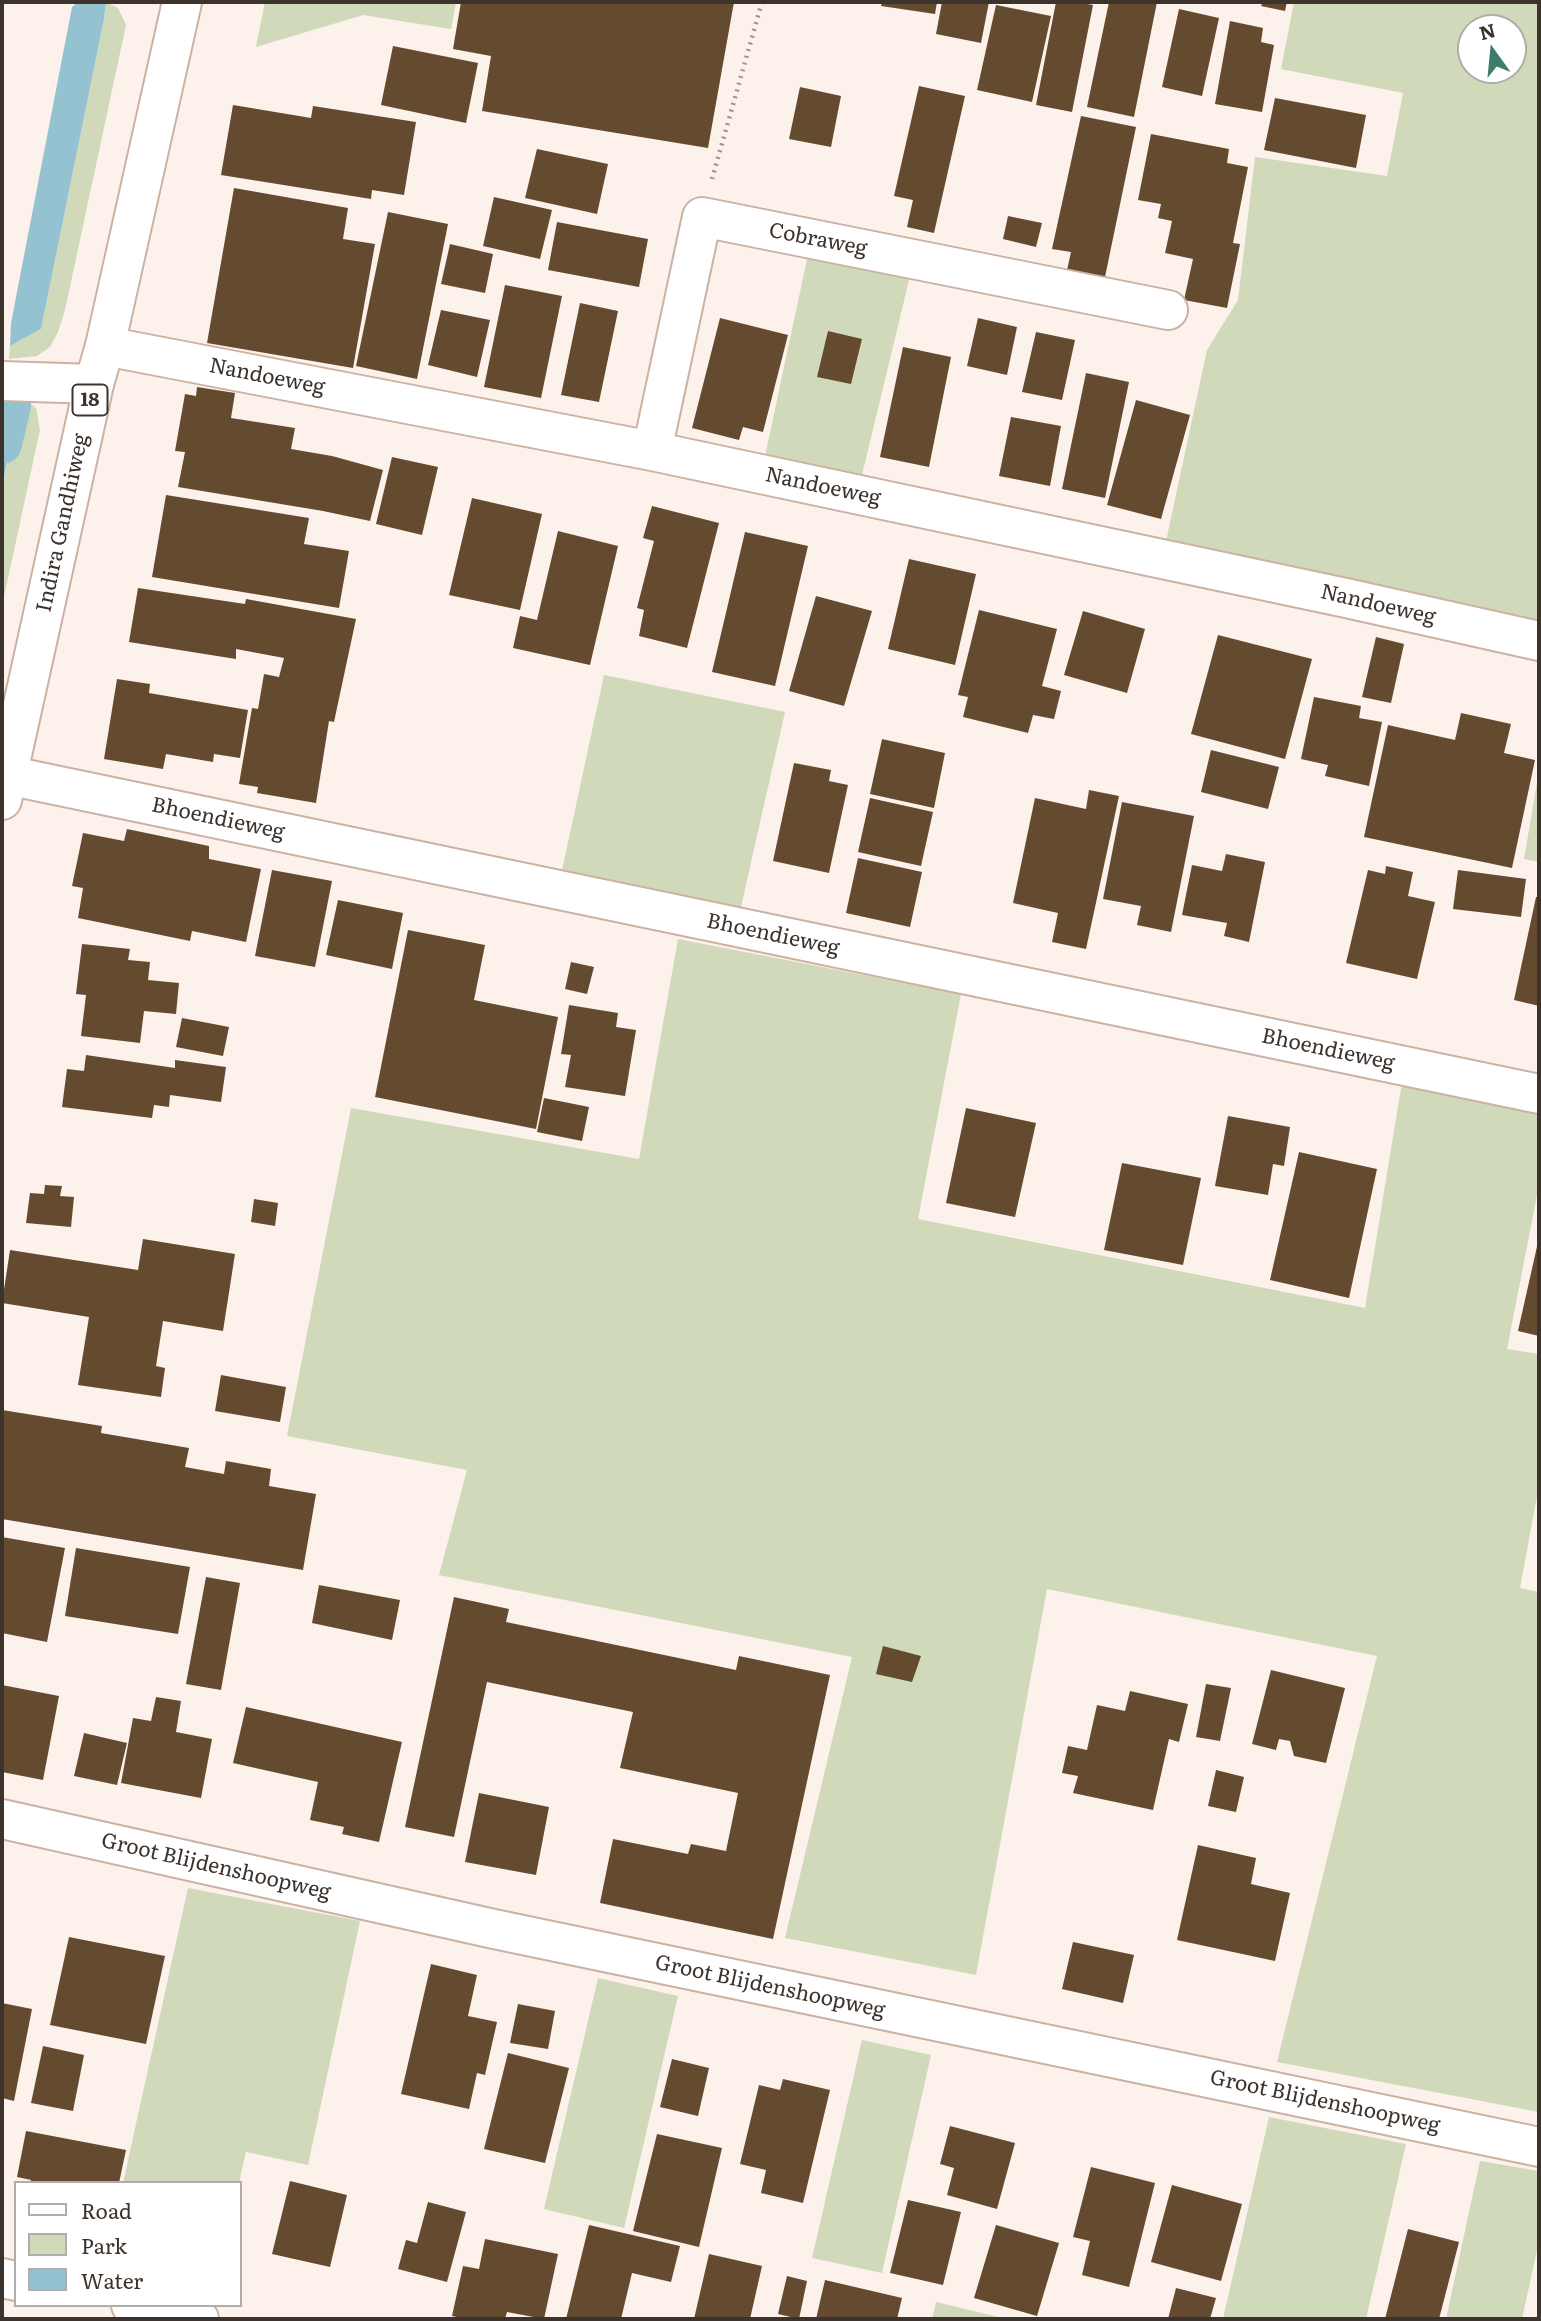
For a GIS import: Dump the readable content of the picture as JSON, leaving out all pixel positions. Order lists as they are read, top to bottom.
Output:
{
  "streets": {
    "street": [
      "Cobraweg",
      "Nandoeweg",
      "18",
      "Indira Gandhiweg",
      "Bhoendieweg",
      "Groot Blijdenshoopweg"
    ]
  },
  "crossings": [
    ["Nandoeweg", "Indira Gandhiweg"],
    ["Indira Gandhiweg", "Bhoendieweg"]
  ],
  "legend": ["Road", "Park", "Water"],
  "north": "top"
}
